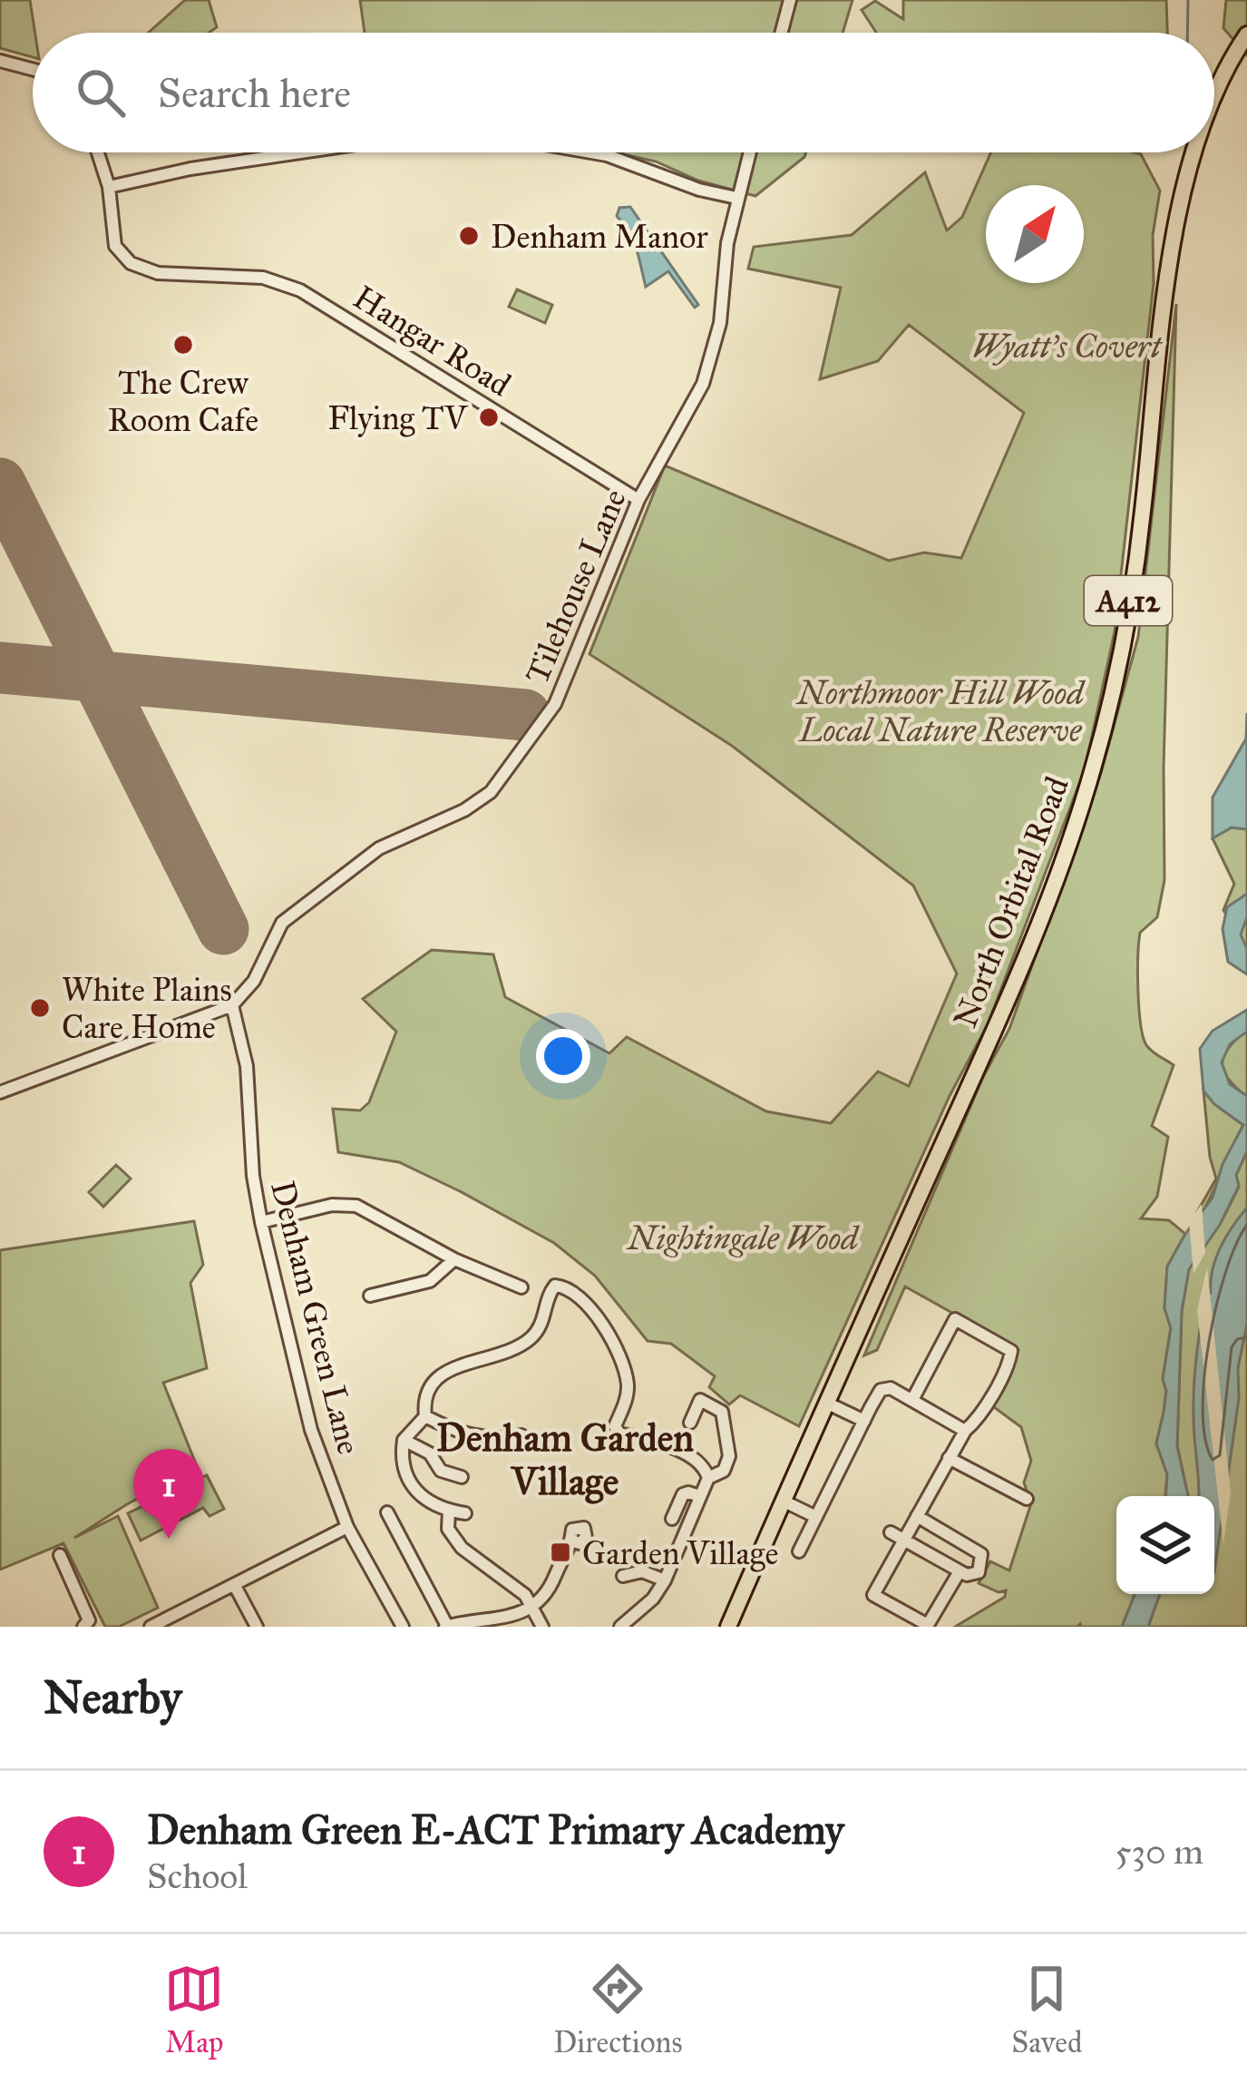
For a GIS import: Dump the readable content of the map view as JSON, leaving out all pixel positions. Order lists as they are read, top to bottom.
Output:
{
  "streets": {
    "main road": ["A412", "North Orbital Road"],
    "street": ["Hangar Road", "Tilehouse Lane", "Denham Green Lane"]
  },
  "crossings": [
    ["Hangar Road", "Tilehouse Lane"],
    ["Tilehouse Lane", "Denham Green Lane"]
  ],
  "districts": ["Denham Garden Village"],
  "parks": ["Wyatt's Covert", "Northmoor Hill Wood Local Nature Reserve", "Nightingale Wood"],
  "places": {
    "other": [
      "Denham Manor",
      "The Crew Room Cafe",
      "Flying TV",
      "White Plains Care Home"
    ],
    "transit": ["Garden Village"]
  },
  "north": "top right",
  "page": {
    "search": "Search here",
    "pins": "1",
    "heading": "Nearby",
    "list": [
      {
        "mark": "1",
        "name": "Denham Green E-ACT Primary Academy",
        "note": "School",
        "value": "530 m"
      }
    ],
    "nav": ["Map", "Directions", "Saved"]
  }
}
